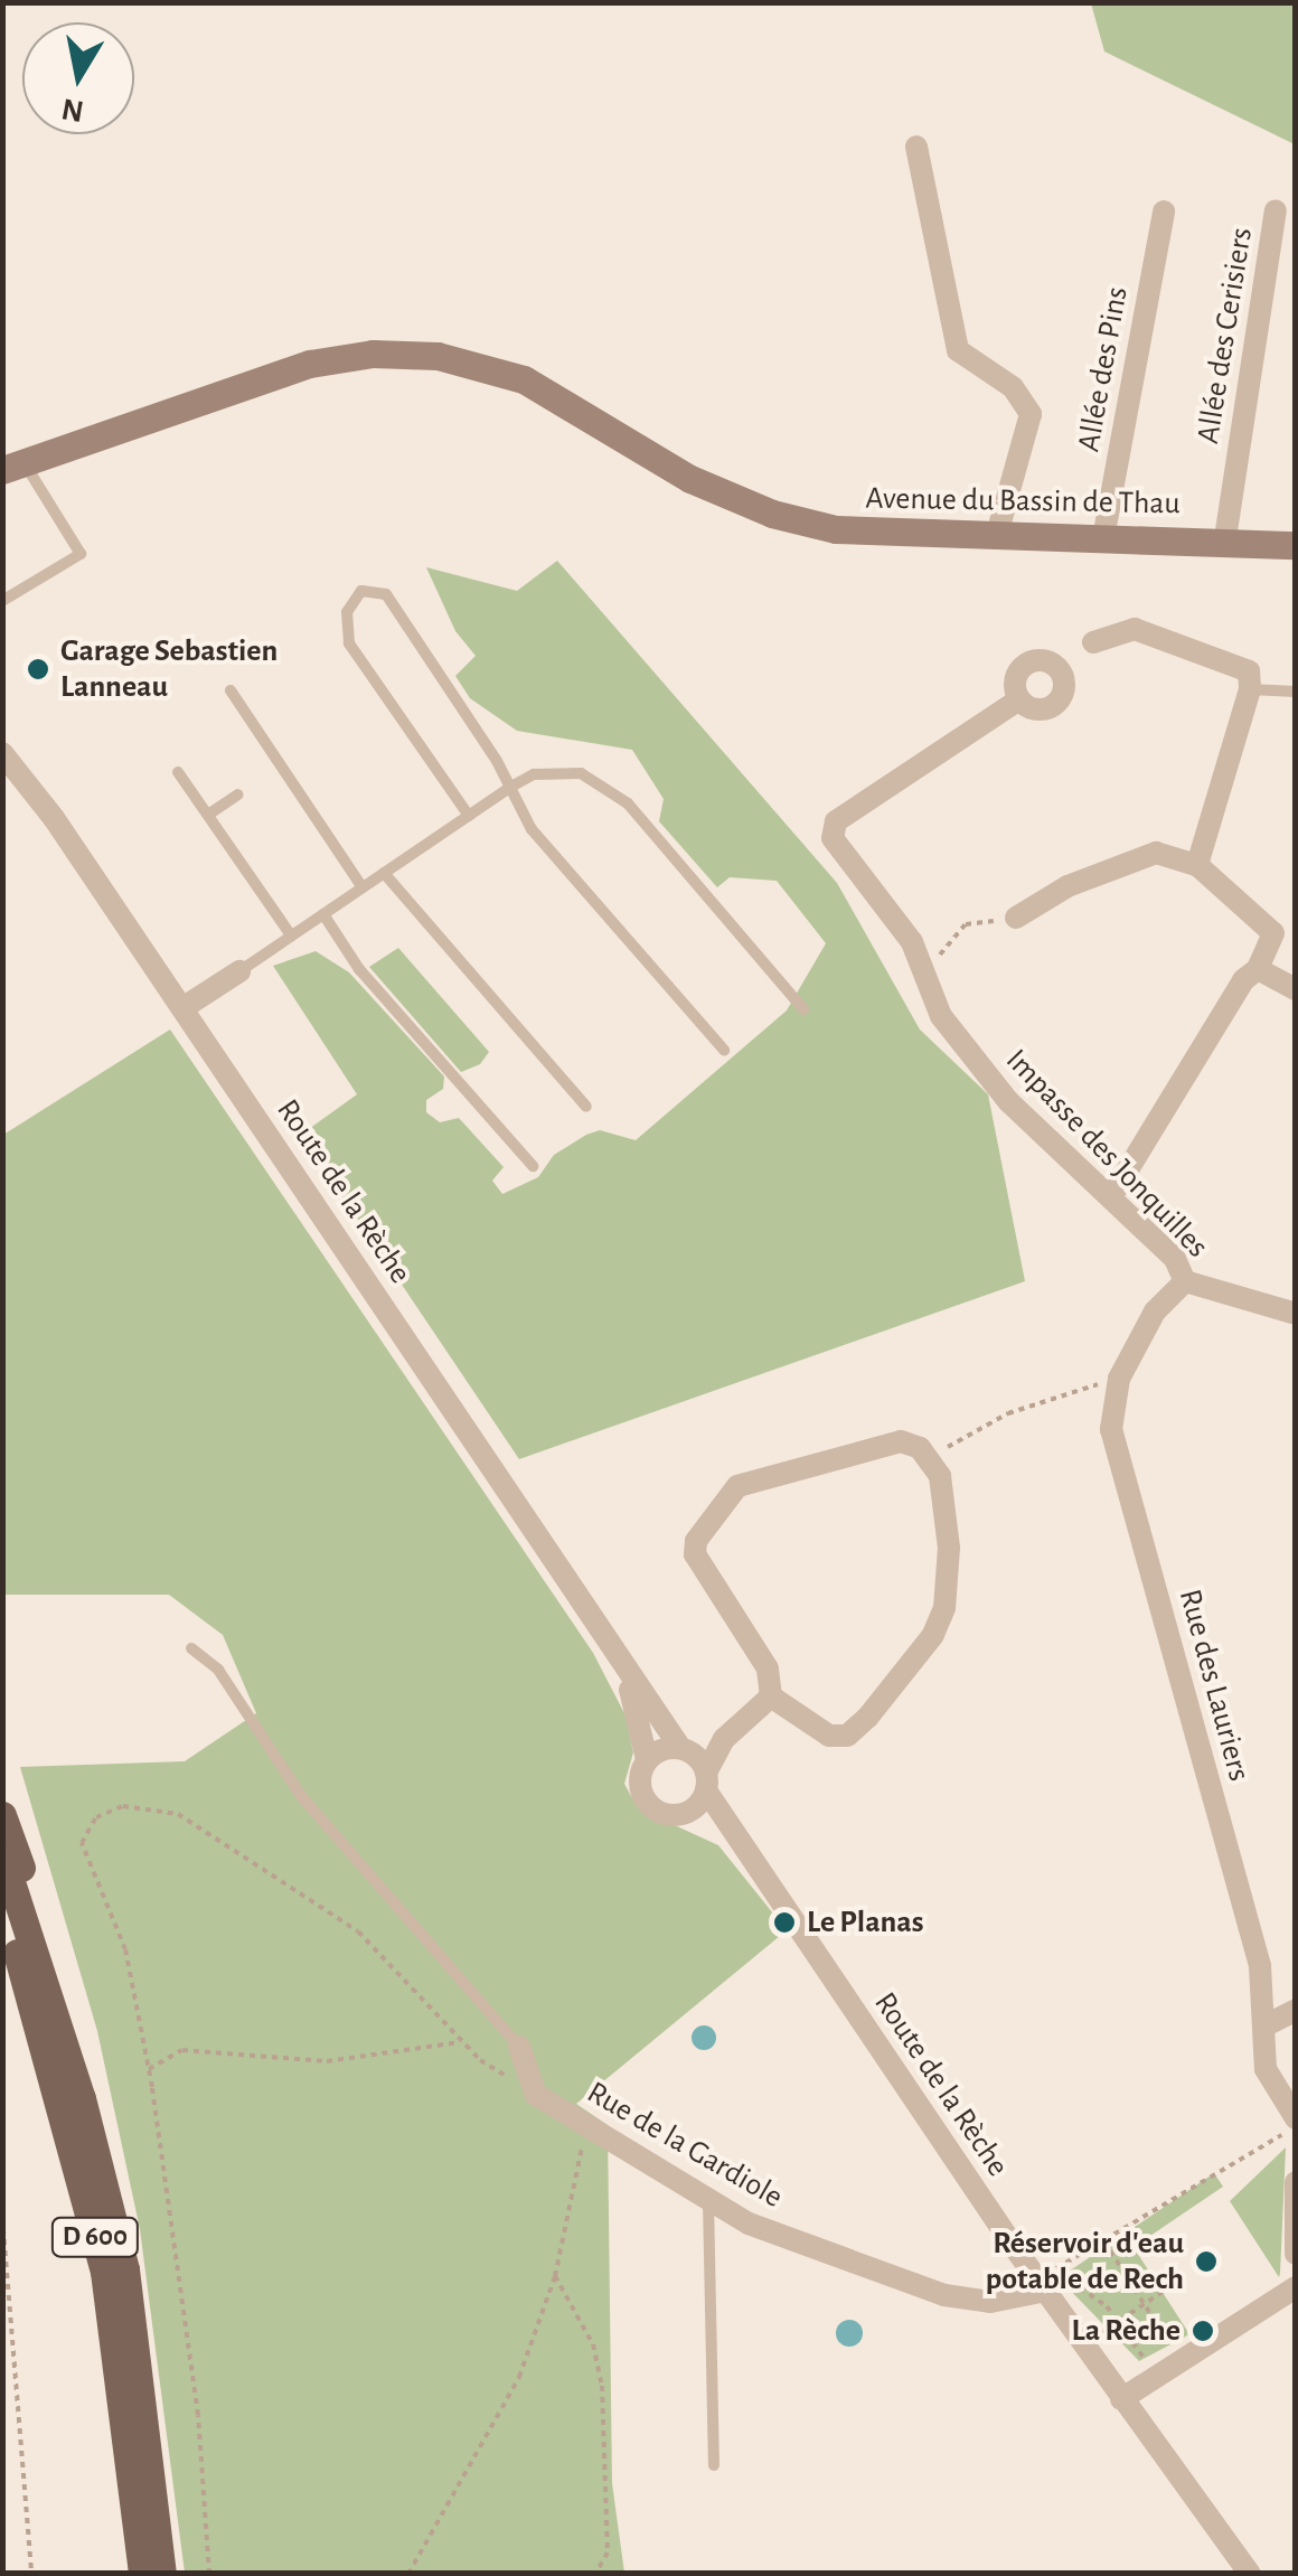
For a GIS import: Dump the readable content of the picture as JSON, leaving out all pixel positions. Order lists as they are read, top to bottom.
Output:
{
  "streets": {
    "main road": ["Avenue du Bassin de Thau", "D 600"],
    "street": [
      "Allée des Cerisiers",
      "Allée des Pins",
      "Impasse des Jonquilles",
      "Route de la Rèche",
      "Rue des Lauriers",
      "Rue de la Gardiole"
    ]
  },
  "crossings": [
    ["Allée des Cerisiers", "Avenue du Bassin de Thau"],
    ["Allée des Pins", "Avenue du Bassin de Thau"],
    ["Impasse des Jonquilles", "Rue des Lauriers"],
    ["Route de la Rèche", "Rue de la Gardiole"]
  ],
  "places": [
    "Garage Sebastien Lanneau",
    "Le Planas",
    "Réservoir d'eau potable de Rech",
    "La Rèche"
  ],
  "north": "bottom"
}
